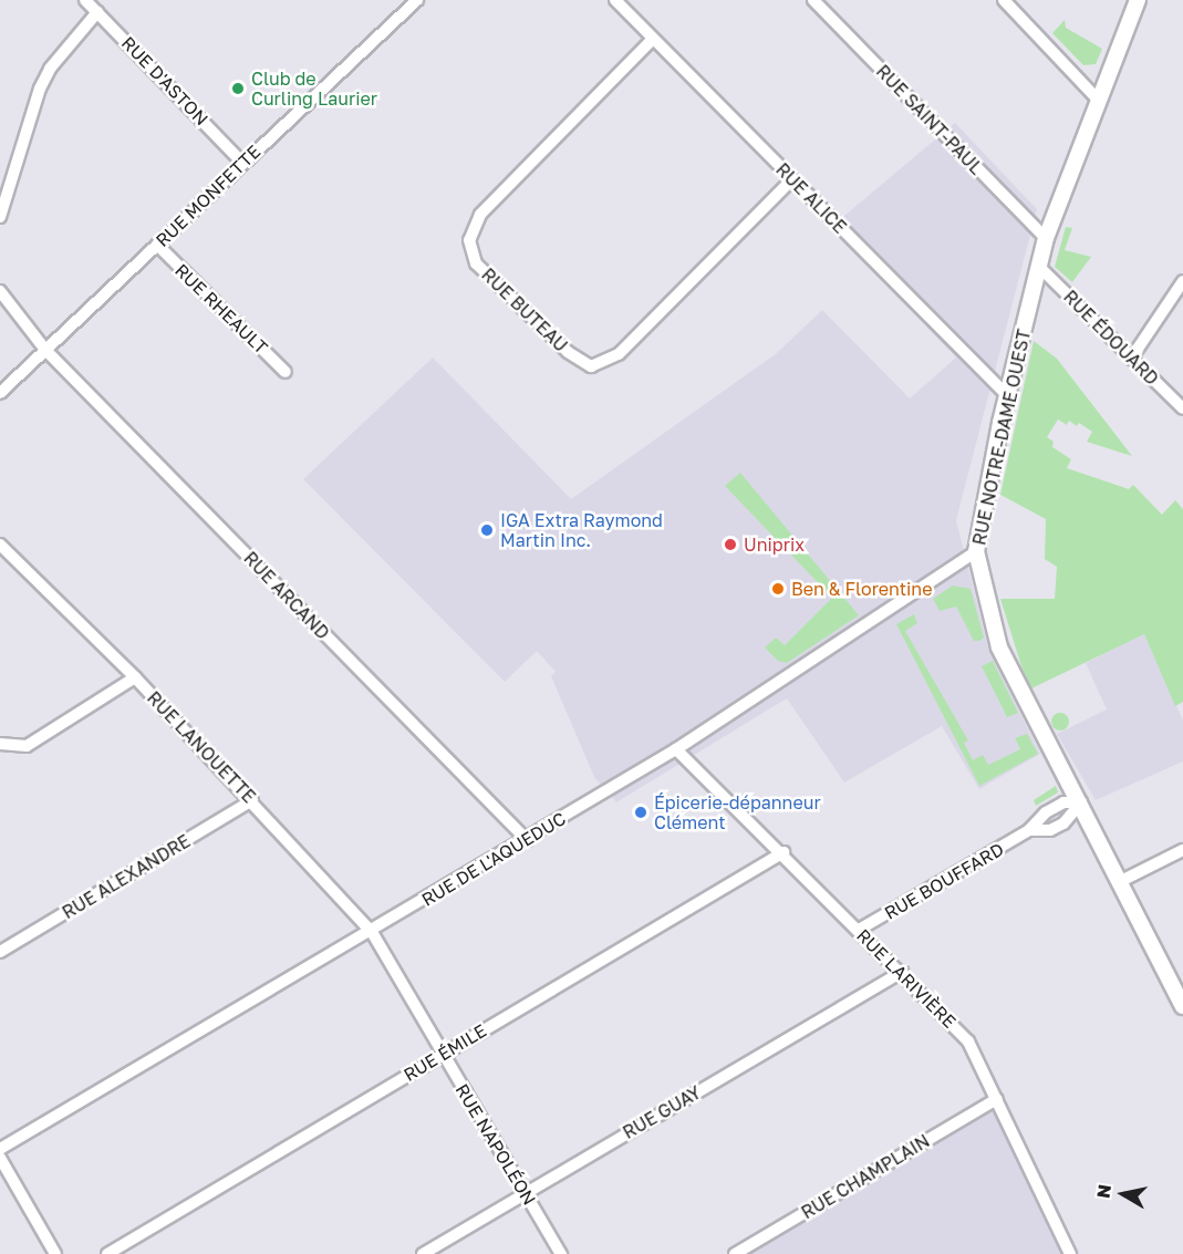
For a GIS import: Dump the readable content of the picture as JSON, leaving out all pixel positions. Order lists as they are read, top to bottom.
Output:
{
  "streets": {
    "street": [
      "RUE D'ASTON",
      "RUE SAINT-PAUL",
      "RUE MONFETTE",
      "RUE ALICE",
      "RUE RHEAULT",
      "RUE BUTEAU",
      "RUE ÉDOUARD",
      "RUE NOTRE-DAME OUEST",
      "RUE ARCAND",
      "RUE LANOUETTE",
      "RUE DE L'AQUEDUC",
      "RUE ALEXANDRE",
      "RUE BOUFFARD",
      "RUE LARIVIÈRE",
      "RUE ÉMILE",
      "RUE GUAY",
      "RUE NAPOLÉON",
      "RUE CHAMPLAIN"
    ]
  },
  "crossings": [
    ["RUE D'ASTON", "RUE MONFETTE"],
    ["RUE SAINT-PAUL", "RUE NOTRE-DAME OUEST"],
    ["RUE MONFETTE", "RUE RHEAULT"],
    ["RUE MONFETTE", "RUE ARCAND"],
    ["RUE ALICE", "RUE BUTEAU"],
    ["RUE ALICE", "RUE NOTRE-DAME OUEST"],
    ["RUE ÉDOUARD", "RUE NOTRE-DAME OUEST"],
    ["RUE NOTRE-DAME OUEST", "RUE DE L'AQUEDUC"],
    ["RUE NOTRE-DAME OUEST", "RUE BOUFFARD"],
    ["RUE ARCAND", "RUE DE L'AQUEDUC"],
    ["RUE LANOUETTE", "RUE DE L'AQUEDUC"],
    ["RUE LANOUETTE", "RUE ALEXANDRE"],
    ["RUE LANOUETTE", "RUE NAPOLÉON"],
    ["RUE DE L'AQUEDUC", "RUE LARIVIÈRE"],
    ["RUE DE L'AQUEDUC", "RUE NAPOLÉON"],
    ["RUE BOUFFARD", "RUE LARIVIÈRE"],
    ["RUE LARIVIÈRE", "RUE ÉMILE"],
    ["RUE LARIVIÈRE", "RUE GUAY"],
    ["RUE LARIVIÈRE", "RUE CHAMPLAIN"],
    ["RUE ÉMILE", "RUE NAPOLÉON"],
    ["RUE GUAY", "RUE NAPOLÉON"]
  ],
  "places": [
    "Club de Curling Laurier",
    "IGA Extra Raymond Martin Inc.",
    "Uniprix",
    "Ben & Florentine",
    "Épicerie-dépanneur Clément"
  ],
  "north": "left"
}
